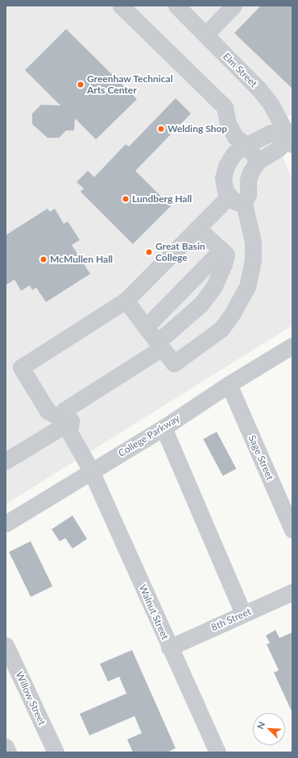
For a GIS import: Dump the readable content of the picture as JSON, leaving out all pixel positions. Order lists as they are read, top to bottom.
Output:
{
  "streets": {
    "street": [
      "Elm Street",
      "College Parkway",
      "Sage Street",
      "Walnut Street",
      "8th Street",
      "Willow Street"
    ]
  },
  "crossings": [
    ["College Parkway", "Sage Street"],
    ["College Parkway", "Walnut Street"],
    ["Walnut Street", "8th Street"]
  ],
  "places": [
    "Greenhaw Technical Arts Center",
    "Welding Shop",
    "Lundberg Hall",
    "Great Basin College",
    "McMullen Hall"
  ],
  "north": "top left"
}
